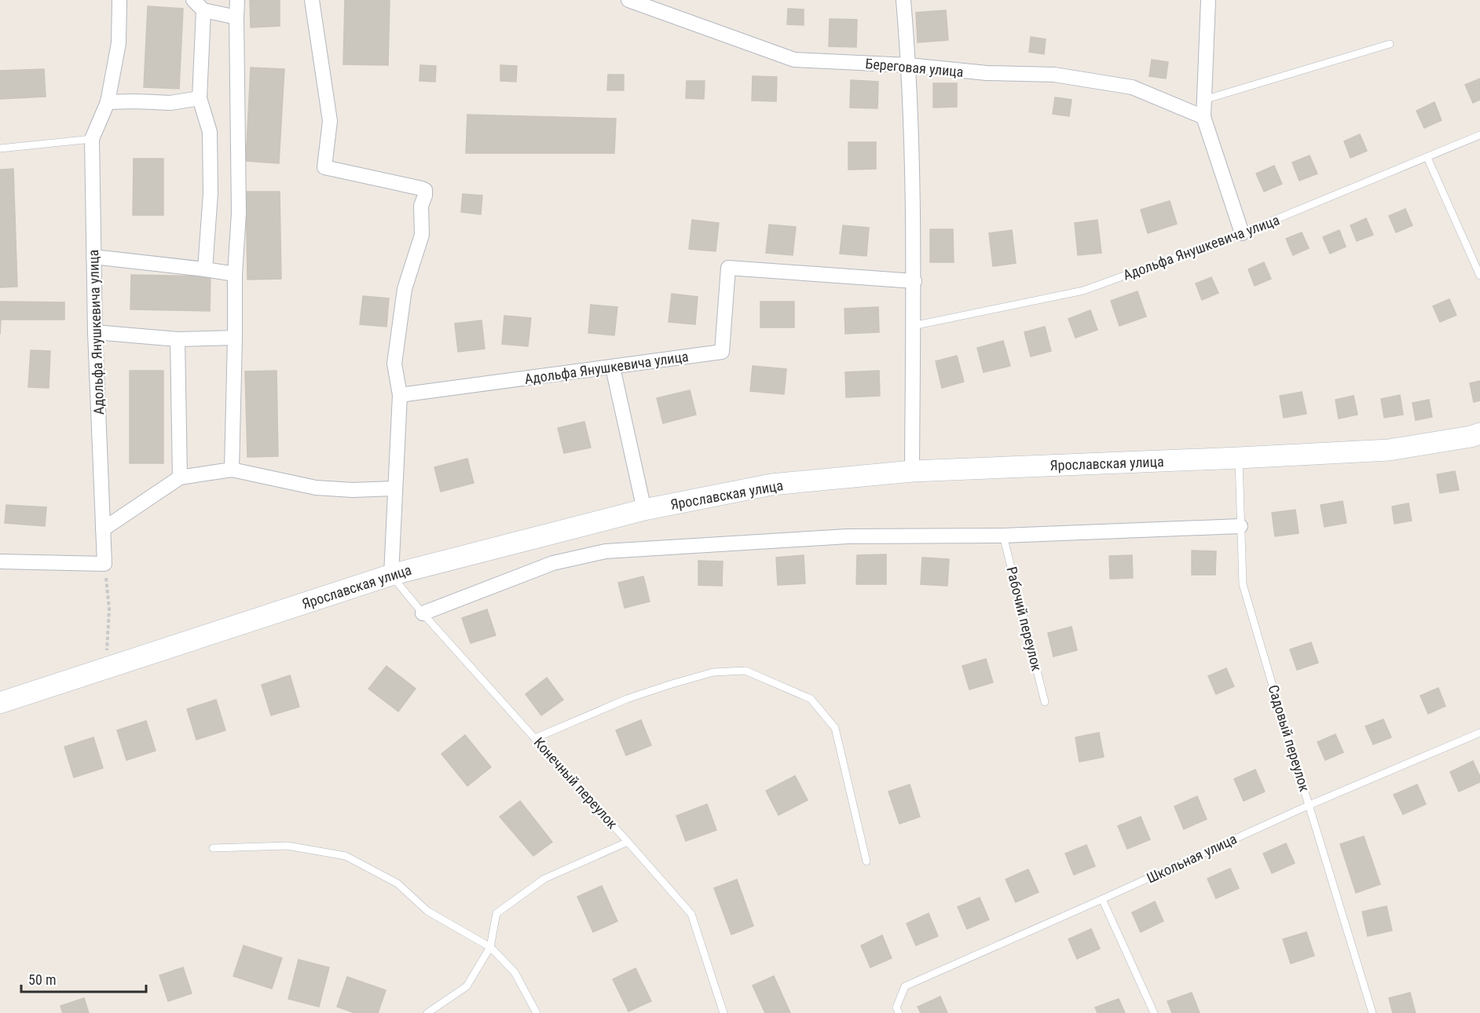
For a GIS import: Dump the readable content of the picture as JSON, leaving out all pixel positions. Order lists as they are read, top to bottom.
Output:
{
  "streets": {
    "main road": ["Ярославская улица"],
    "street": ["Береговая улица", "Адольфа Янушкевича улица"],
    "lane": [
      "Рабочий переулок",
      "Садовый переулок",
      "Конечный переулок",
      "Школьная улица"
    ]
  },
  "crossings": [
    ["Ярославская улица", "Садовый переулок"],
    ["Ярославская улица", "Конечный переулок"],
    ["Садовый переулок", "Школьная улица"]
  ],
  "scale_bar": "50 m"
}
